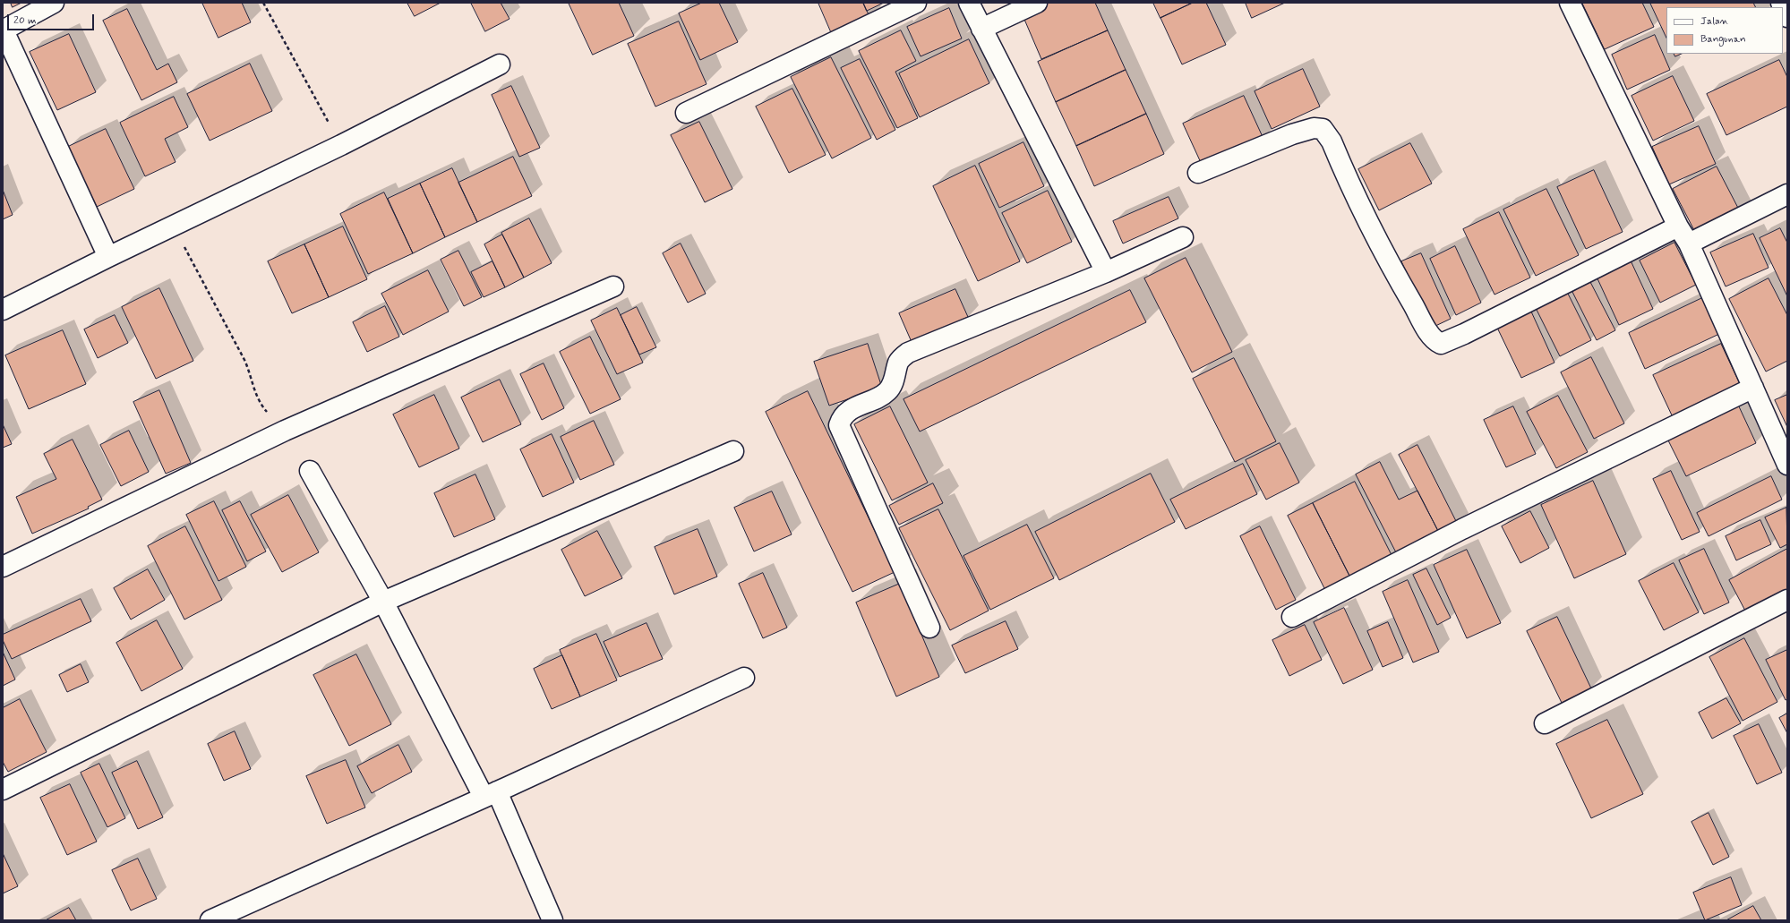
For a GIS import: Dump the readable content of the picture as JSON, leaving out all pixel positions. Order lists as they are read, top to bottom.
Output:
{
  "legend": ["Jalan", "Bangunan"],
  "scale_bar": "20 m"
}
